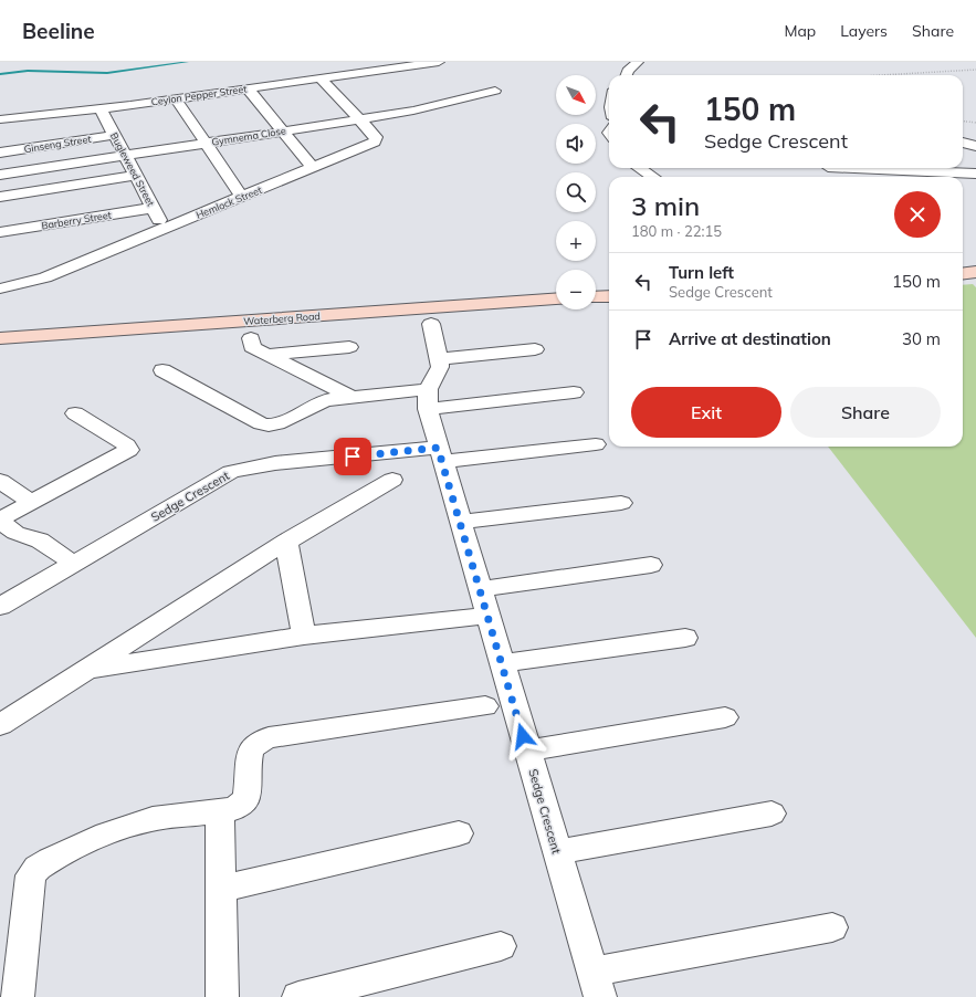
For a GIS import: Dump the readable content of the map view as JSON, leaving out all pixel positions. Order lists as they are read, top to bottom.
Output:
{
  "streets": {
    "street": [
      "Ceylon Pepper Street",
      "Gymnema Close",
      "Ginseng Street",
      "Bugleweed Street",
      "Hemlock Street",
      "Barberry Street",
      "Waterberg Road",
      "Sedge Crescent"
    ]
  },
  "crossings": [
    ["Ceylon Pepper Street", "Bugleweed Street"],
    ["Ceylon Pepper Street", "Hemlock Street"],
    ["Gymnema Close", "Bugleweed Street"],
    ["Gymnema Close", "Hemlock Street"],
    ["Ginseng Street", "Bugleweed Street"],
    ["Bugleweed Street", "Hemlock Street"],
    ["Bugleweed Street", "Barberry Street"]
  ],
  "north": "bottom right",
  "page": {
    "header": "Beeline",
    "nav": ["Map", "Layers", "Share"],
    "map_buttons": ["+", "−"],
    "turn": ["150 m", "Sedge Crescent"],
    "heading": ["3 min", "180 m · 22:15"],
    "list": [
      {
        "name": "Turn left",
        "note": "Sedge Crescent",
        "value": "150 m"
      },
      {
        "name": "Arrive at destination",
        "value": "30 m"
      }
    ],
    "buttons": ["Exit", "Share"]
  }
}
